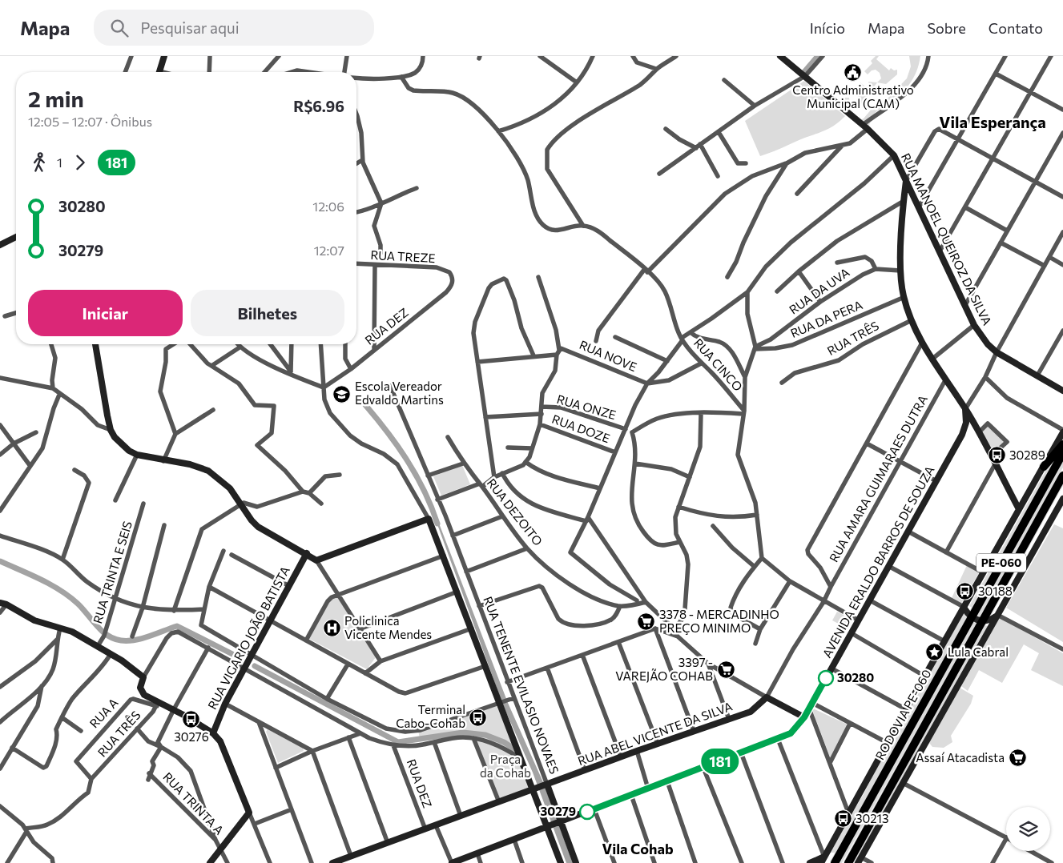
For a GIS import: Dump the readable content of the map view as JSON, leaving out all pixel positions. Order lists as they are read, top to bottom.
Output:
{
  "streets": {
    "highway": ["PE-060", "RODOVIA PE-060"],
    "street": [
      "RUA MANOEL QUEIROZ DA SILVA",
      "RUA TREZE",
      "RUA DA UVA",
      "RUA DA PERA",
      "RUA DEZ",
      "RUA TRÊS",
      "RUA NOVE",
      "RUA CINCO",
      "RUA ONZE",
      "RUA DOZE",
      "RUA AMARA GUIMARAES DUTRA",
      "RUA DEZOITO",
      "AVENIDA ERALDO BARROS DE SOUZA",
      "RUA TRINTA E SEIS",
      "RUA VIGARIO JOÃO BATISTA",
      "RUA TENENTE EVILASIO NOVAES",
      "RUA A",
      "RUA ABEL VICENTE DA SILVA",
      "RUA TRINTA A"
    ]
  },
  "crossings": [
    ["RUA TREZE", "RUA DEZ"],
    ["RUA DA UVA", "RUA DA PERA"],
    ["RUA DEZ", "RUA ABEL VICENTE DA SILVA"],
    ["RUA TRÊS", "RUA A"],
    ["AVENIDA ERALDO BARROS DE SOUZA", "RUA TENENTE EVILASIO NOVAES"],
    ["RUA TENENTE EVILASIO NOVAES", "RUA ABEL VICENTE DA SILVA"]
  ],
  "districts": ["Vila Esperança", "Vila Cohab"],
  "parks": ["Praça da Cohab"],
  "places": {
    "public building": ["Centro Administrativo Municipal (CAM)"],
    "school or university": ["Escola Vereador Edvaldo Martins"],
    "bus stop": [
      "30289",
      "30188",
      "Terminal Cabo-Cohab",
      "30276",
      "30213"
    ],
    "supermarket": ["3378 - MERCADINHO PREÇO MINIMO", "3397 - VAREJÃO COHAB", "Assaí Atacadista"],
    "hospital": ["Policlinica Vicente Mendes"],
    "place": ["Lula Cabral"],
    "other": ["30280", "30279"]
  },
  "lines": ["bus line 181"],
  "page": {
    "header": "Mapa",
    "search": "Pesquisar aqui",
    "nav": [
      "Início",
      "Mapa",
      "Sobre",
      "Contato"
    ],
    "on_map": "181",
    "heading": ["2 min", "12:05 – 12:07 · Ônibus", "R$6.96"],
    "legs": ["1", "181"],
    "list": [
      {
        "name": "30280",
        "value": "12:06"
      },
      {
        "name": "30279",
        "value": "12:07"
      }
    ],
    "buttons": ["Iniciar", "Bilhetes"]
  }
}
